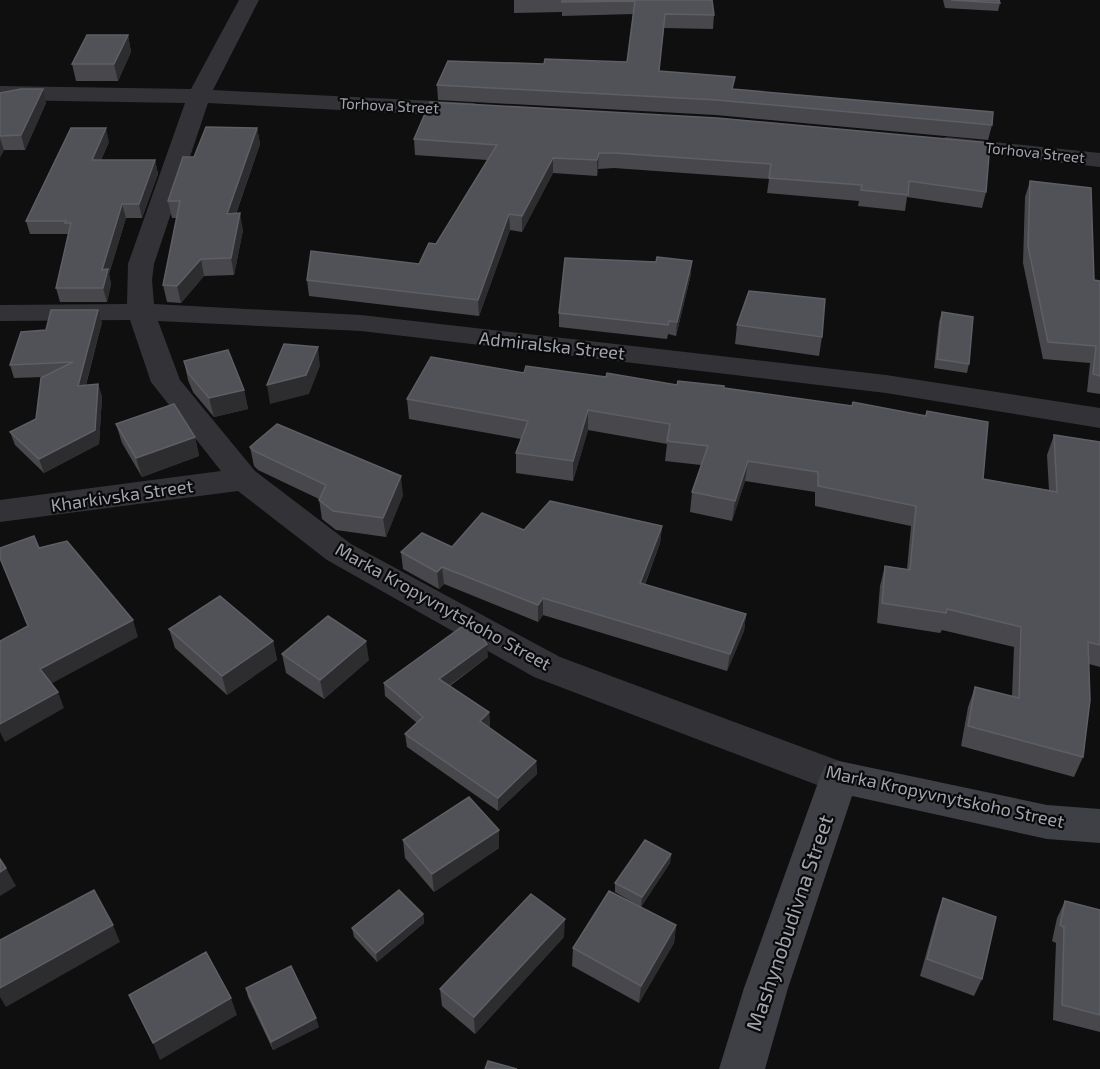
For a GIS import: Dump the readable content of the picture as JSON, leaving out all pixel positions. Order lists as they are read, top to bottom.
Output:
{
  "streets": {
    "street": [
      "Torhova Street",
      "Admiralska Street",
      "Kharkivska Street",
      "Marka Kropyvnytskoho Street",
      "Mashynobudivna Street"
    ]
  },
  "crossings": [
    ["Torhova Street", "Marka Kropyvnytskoho Street"],
    ["Admiralska Street", "Marka Kropyvnytskoho Street"],
    ["Kharkivska Street", "Marka Kropyvnytskoho Street"],
    ["Marka Kropyvnytskoho Street", "Mashynobudivna Street"]
  ]
}
